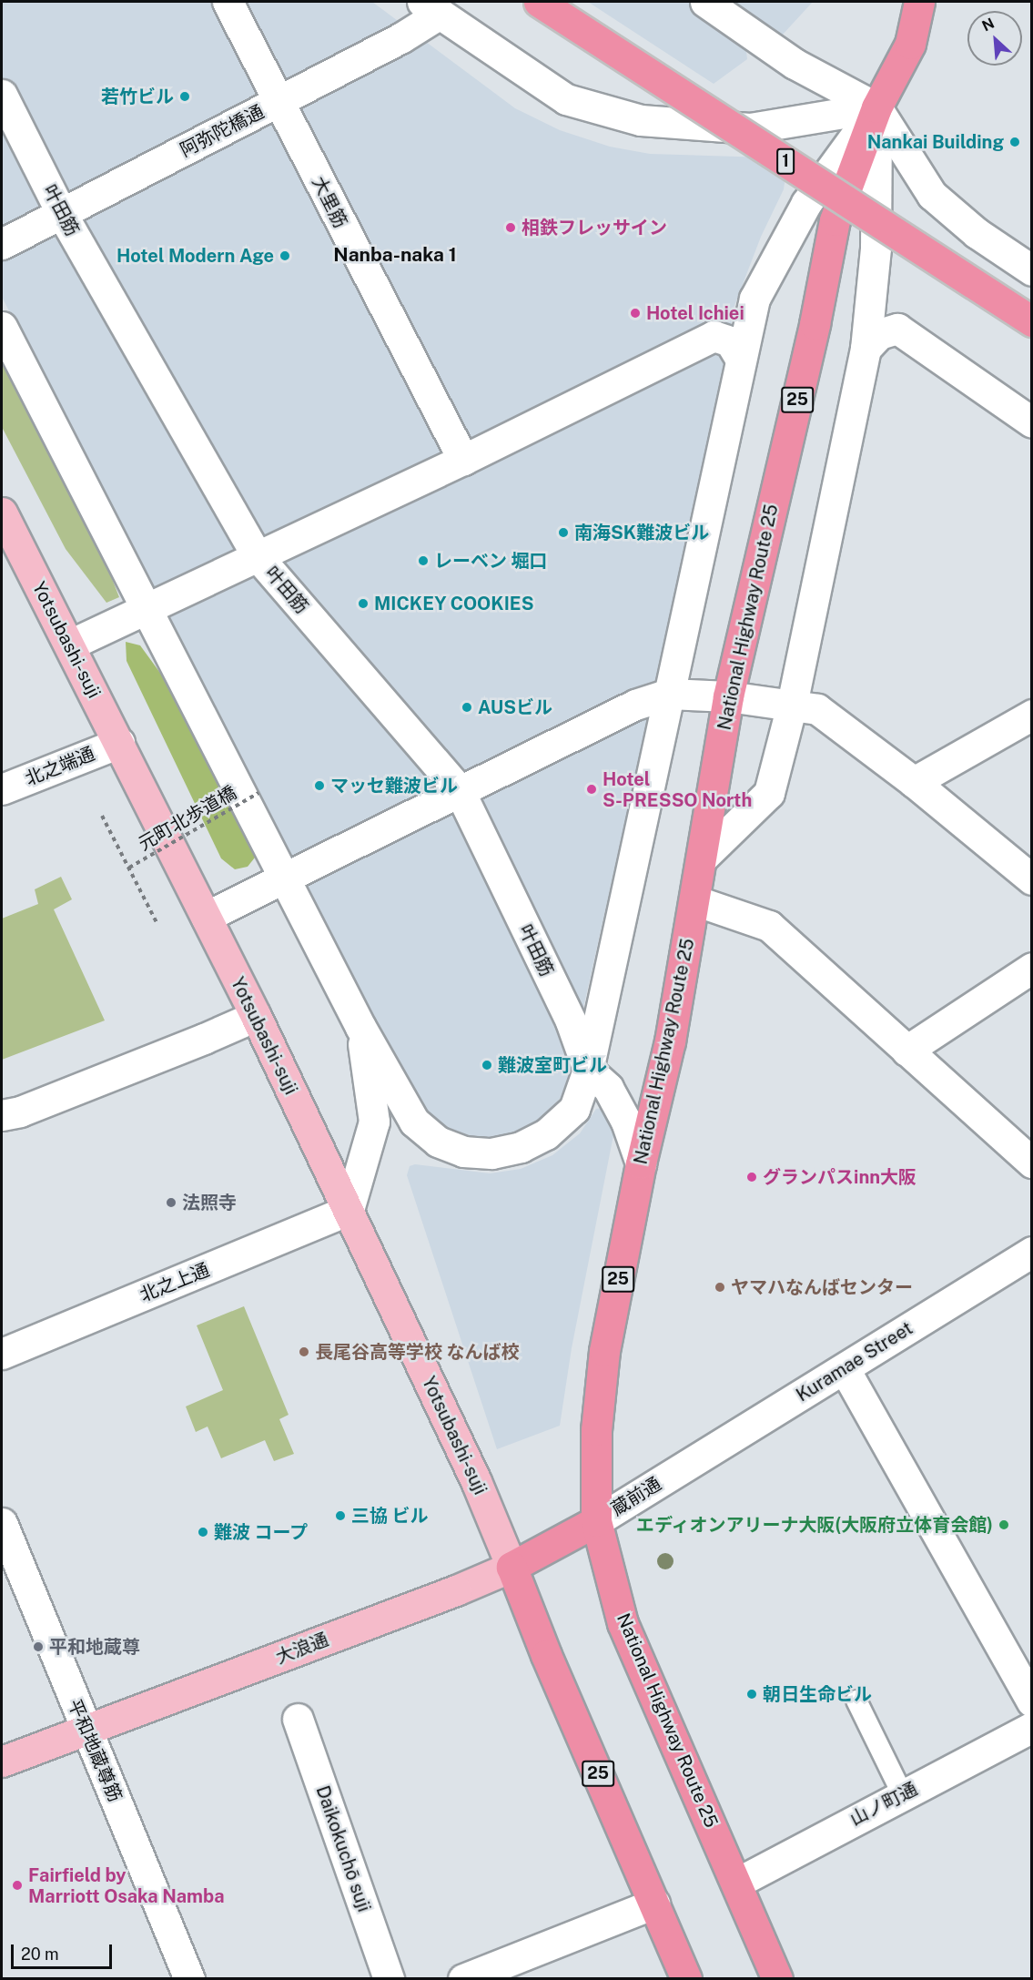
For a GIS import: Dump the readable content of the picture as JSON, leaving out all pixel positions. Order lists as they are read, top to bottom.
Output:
{
  "streets": {
    "highway": [
      "1",
      "25",
      "National Highway Route 25",
      "大浪通"
    ],
    "main road": ["Yotsubashi-suji"],
    "street": [
      "阿弥陀橋通",
      "大里筋",
      "叶田筋",
      "北之端通",
      "北之上通",
      "Kuramae Street",
      "蔵前通",
      "平和地蔵尊筋",
      "山ノ町通",
      "Daikokuchō suji"
    ],
    "path": ["元町北歩道橋"]
  },
  "crossings": [
    ["阿弥陀橋通", "大里筋"],
    ["阿弥陀橋通", "叶田筋"],
    ["25", "National Highway Route 25"],
    ["25", "Yotsubashi-suji"],
    ["25", "大浪通"],
    ["National Highway Route 25", "蔵前通"],
    ["National Highway Route 25", "大浪通"],
    ["National Highway Route 25", "山ノ町通"],
    ["Yotsubashi-suji", "北之端通"],
    ["Yotsubashi-suji", "北之上通"],
    ["Yotsubashi-suji", "大浪通"],
    ["Kuramae Street", "蔵前通"],
    ["蔵前通", "大浪通"],
    ["大浪通", "平和地蔵尊筋"]
  ],
  "districts": ["Nanba-naka 1"],
  "places": [
    "若竹ビル",
    "Nankai Building",
    "相鉄フレッサイン",
    "Hotel Modern Age",
    "Hotel Ichiei",
    "南海SK難波ビル",
    "レーベン 堀口",
    "MICKEY COOKIES",
    "AUSビル",
    "マッセ難波ビル",
    "Hotel S-PRESSO North",
    "難波室町ビル",
    "グランパスinn大阪",
    "法照寺",
    "ヤマハなんばセンター",
    "長尾谷高等学校 なんば校",
    "三協 ビル",
    "エディオンアリーナ大阪(大阪府立体育会館)",
    "難波 コープ",
    "平和地蔵尊",
    "朝日生命ビル",
    "Fairfield by Marriott Osaka Namba"
  ],
  "scale_bar": "20 m",
  "north": "top left"
}
